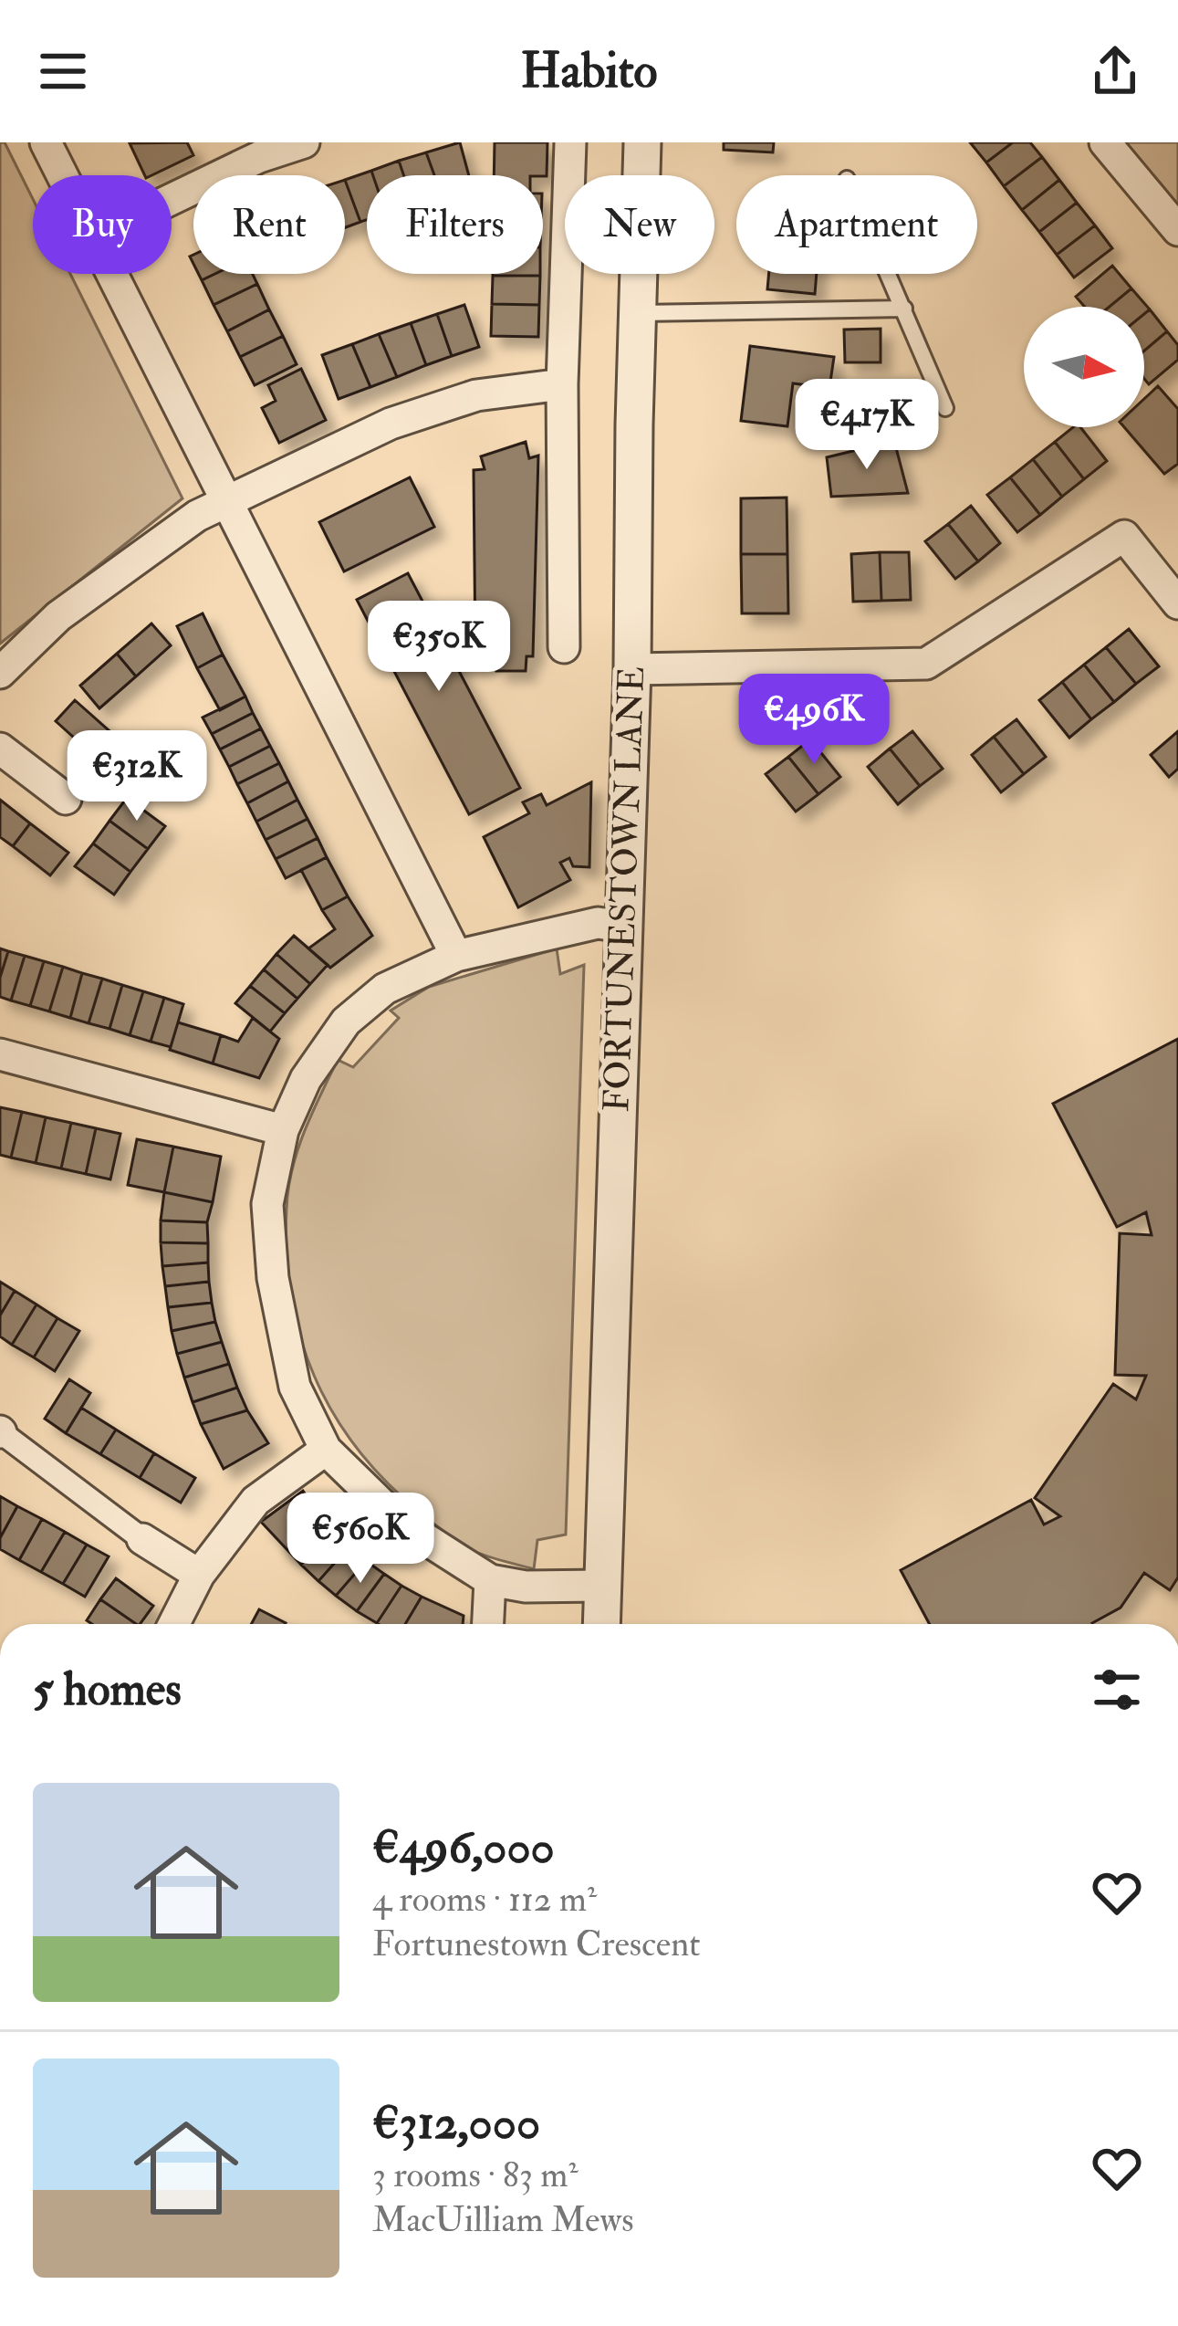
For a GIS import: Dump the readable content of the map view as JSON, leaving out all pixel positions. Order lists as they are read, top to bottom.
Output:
{
  "streets": {
    "street": ["FORTUNESTOWN LANE"]
  },
  "north": "right",
  "page": {
    "header": "Habito",
    "chip": [
      "Buy",
      "Rent",
      "Filters",
      "New",
      "Apartment"
    ],
    "price": [
      "€417K",
      "€350K",
      "€496K",
      "€312K",
      "€560K"
    ],
    "heading": "5 homes",
    "list": [
      {
        "name": "€496,000",
        "note": "4 rooms · 112 m² · Fortunestown Crescent"
      },
      {
        "name": "€312,000",
        "note": "3 rooms · 83 m² · MacUilliam Mews"
      }
    ]
  }
}
